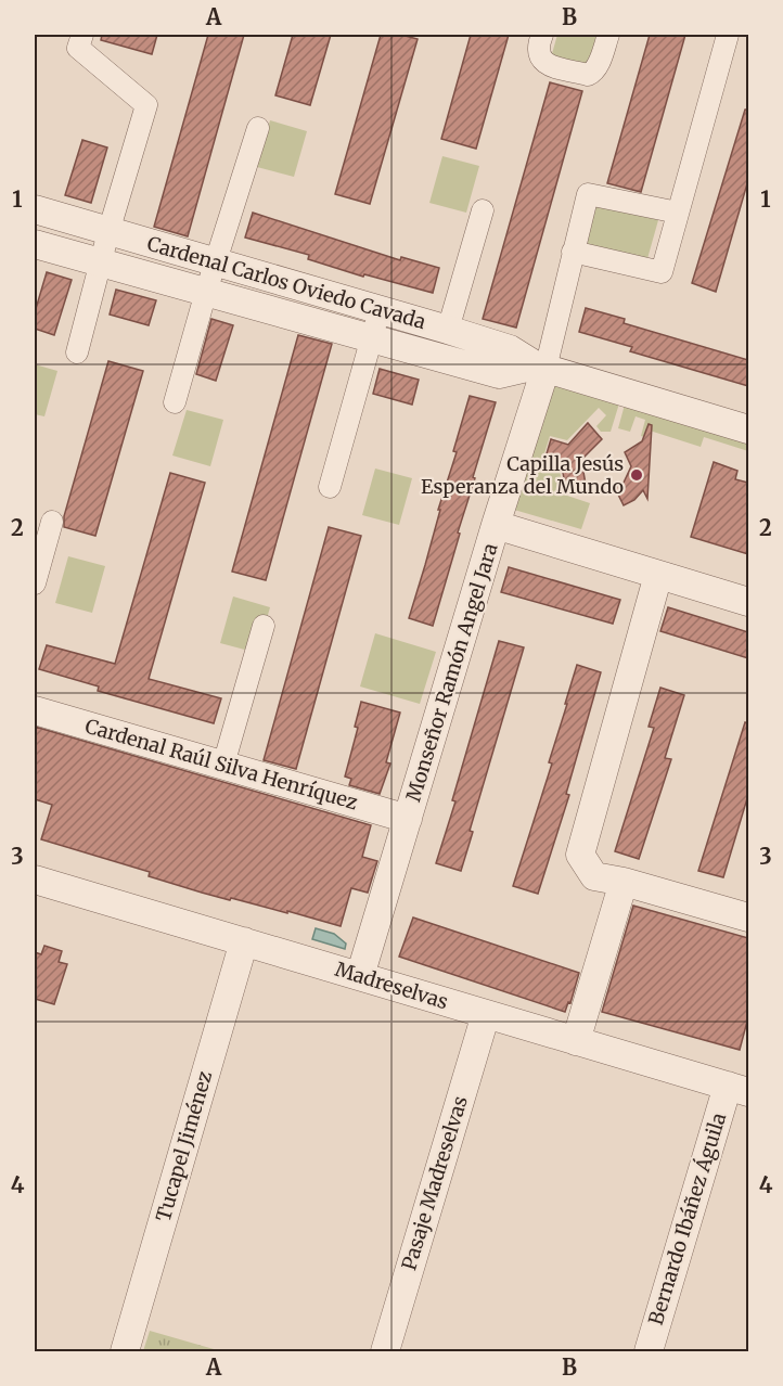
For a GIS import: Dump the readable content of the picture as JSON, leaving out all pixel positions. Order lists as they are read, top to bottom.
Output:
{
  "streets": {
    "street": [
      "Cardenal Carlos Oviedo Cavada",
      "Monseñor Ramón Angel Jara",
      "Cardenal Raúl Silva Henríquez",
      "Madreselvas",
      "Tucapel Jiménez",
      "Pasaje Madreselvas",
      "Bernardo Ibáñez Águila"
    ]
  },
  "crossings": [
    ["Cardenal Carlos Oviedo Cavada", "Monseñor Ramón Angel Jara"],
    ["Monseñor Ramón Angel Jara", "Cardenal Raúl Silva Henríquez"],
    ["Monseñor Ramón Angel Jara", "Madreselvas"],
    ["Madreselvas", "Tucapel Jiménez"],
    ["Madreselvas", "Pasaje Madreselvas"],
    ["Madreselvas", "Bernardo Ibáñez Águila"]
  ],
  "places": ["Capilla Jesús Esperanza del Mundo"],
  "grid": {
    "columns": ["A", "B"],
    "rows": [
      "1",
      "2",
      "3",
      "4"
    ]
  }
}
